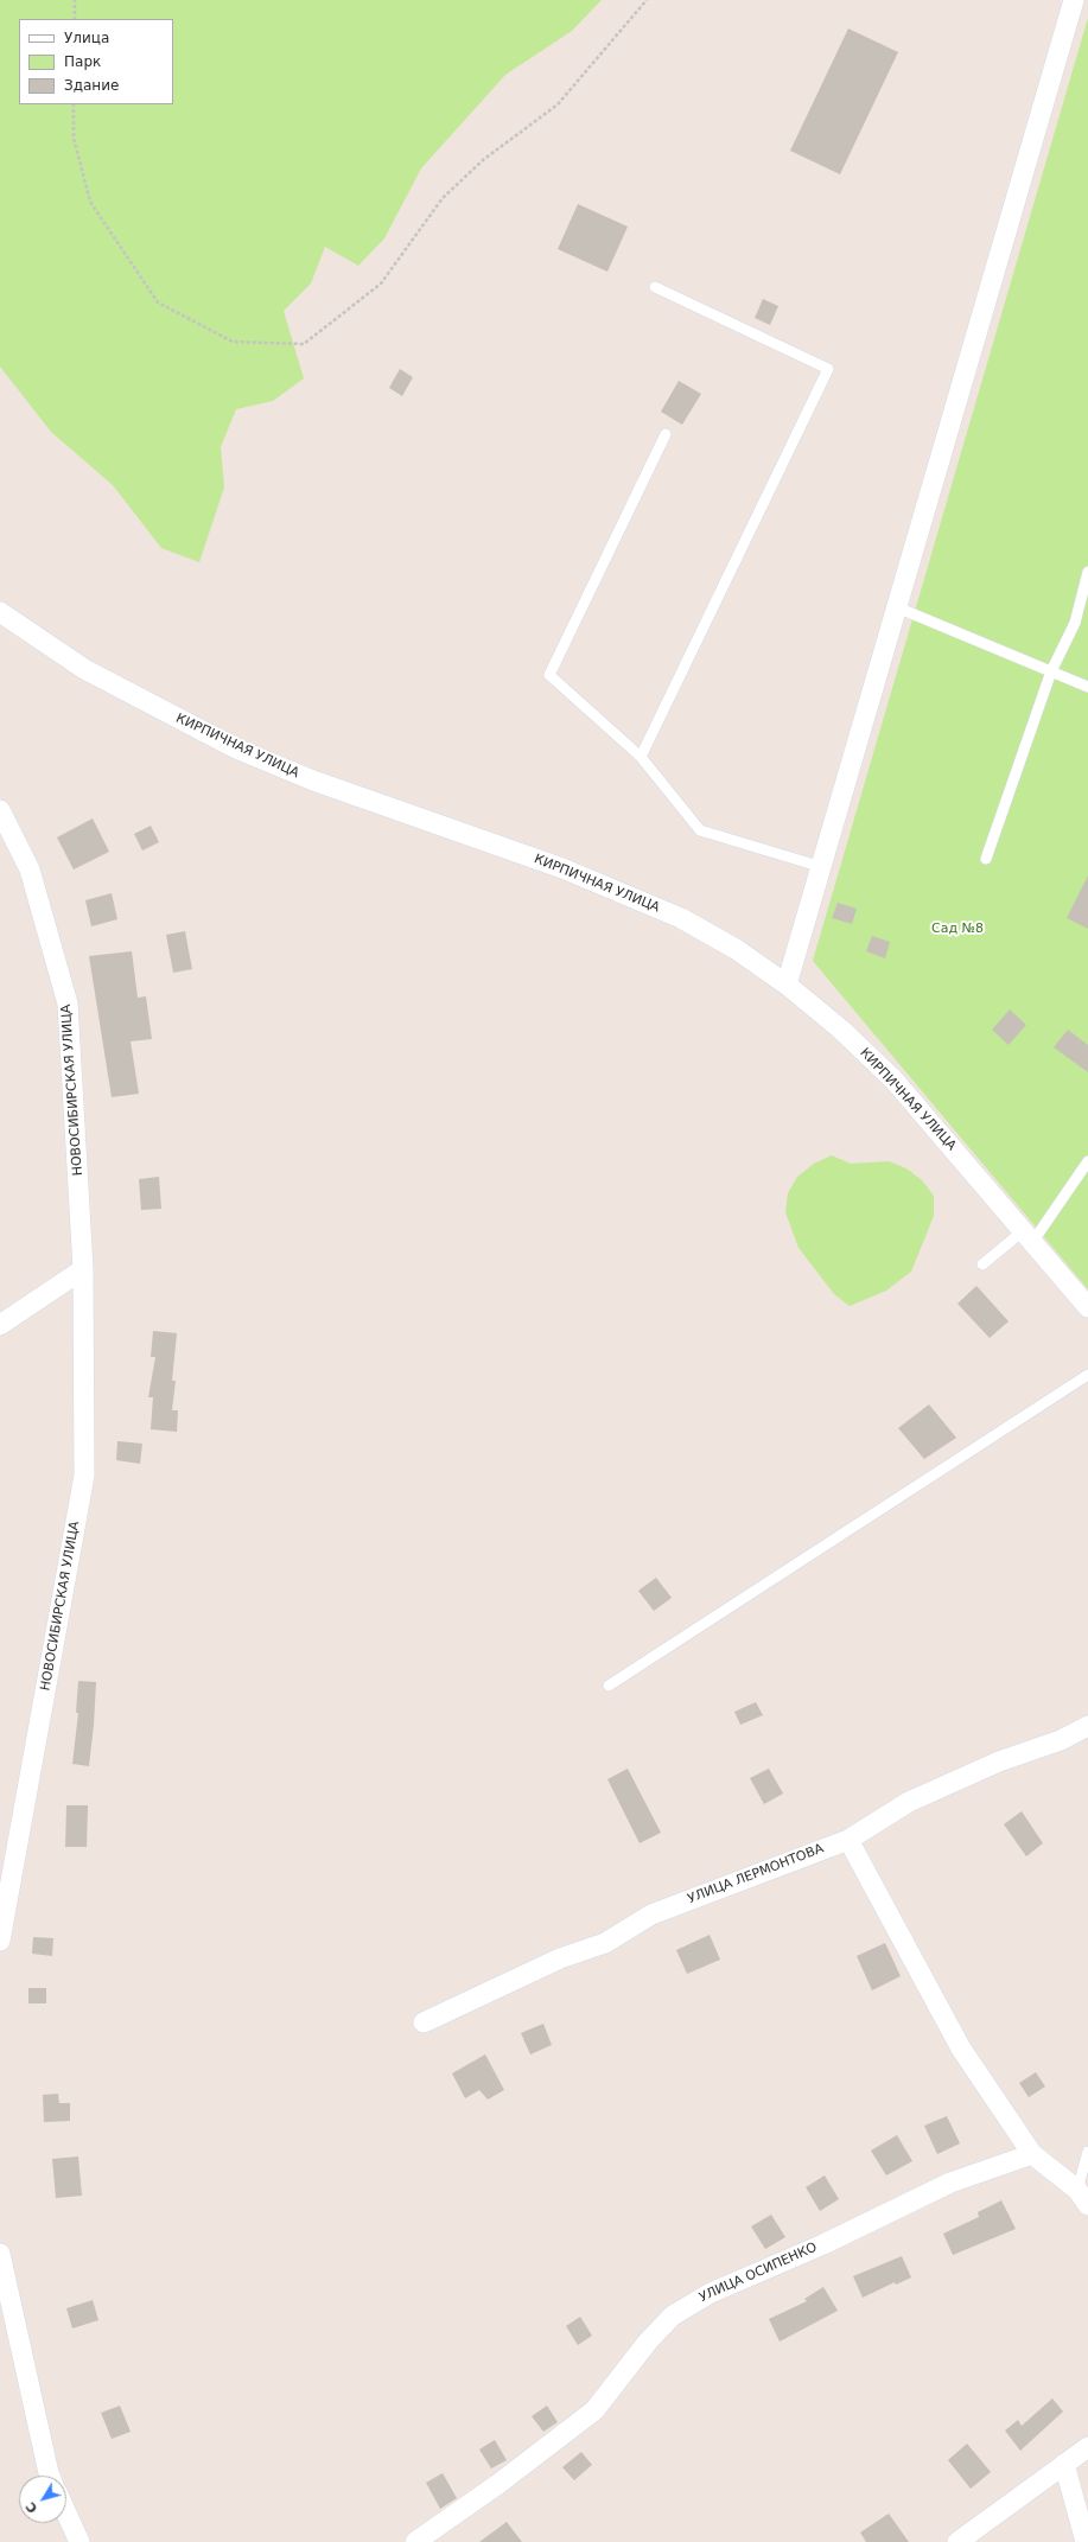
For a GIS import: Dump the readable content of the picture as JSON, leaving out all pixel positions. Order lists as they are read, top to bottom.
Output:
{
  "streets": {
    "street": [
      "КИРПИЧНАЯ УЛИЦА",
      "НОВОСИБИРСКАЯ УЛИЦА",
      "УЛИЦА ЛЕРМОНТОВА",
      "УЛИЦА ОСИПЕНКО"
    ]
  },
  "parks": ["Сад №8"],
  "legend": ["Улица", "Парк", "Здание"],
  "north": "bottom left"
}
